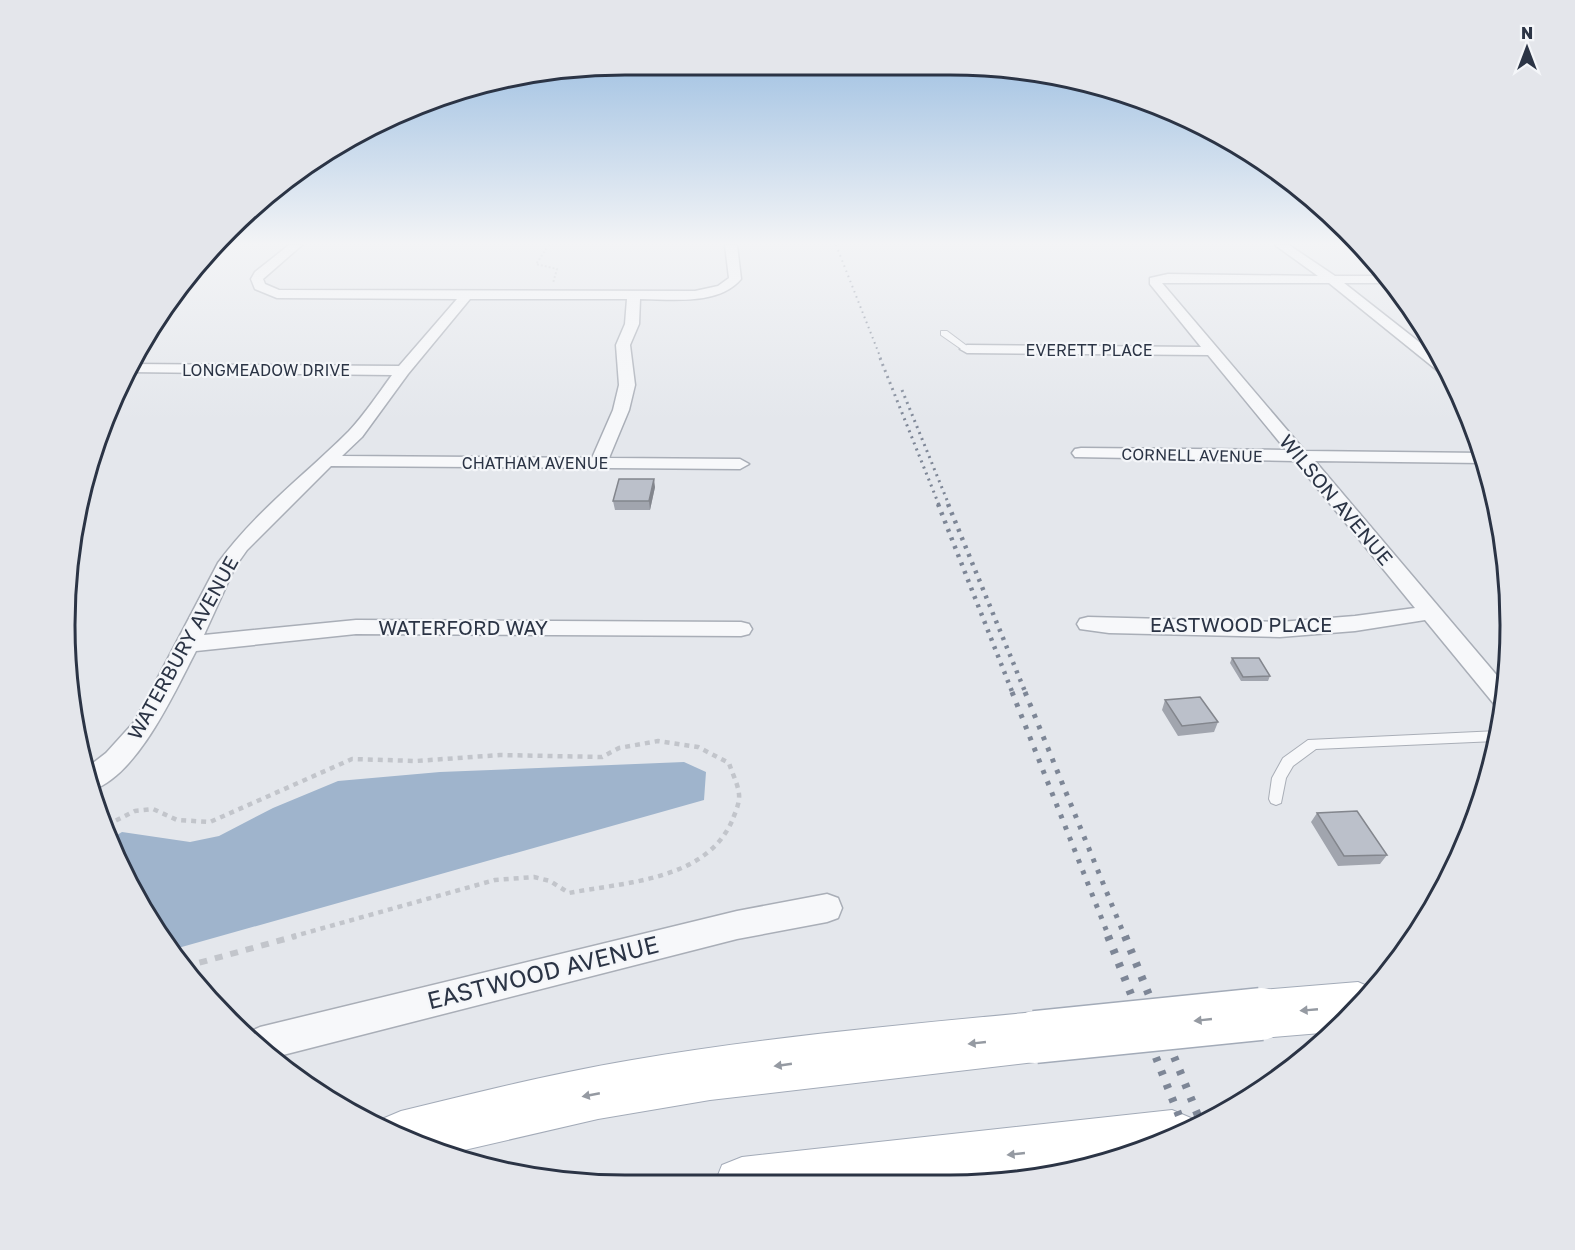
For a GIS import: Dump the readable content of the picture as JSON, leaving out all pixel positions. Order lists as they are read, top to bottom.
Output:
{
  "streets": {
    "street": [
      "EVERETT PLACE",
      "LONGMEADOW DRIVE",
      "CORNELL AVENUE",
      "CHATHAM AVENUE",
      "WILSON AVENUE",
      "EASTWOOD PLACE",
      "WATERFORD WAY",
      "WATERBURY AVENUE",
      "EASTWOOD AVENUE"
    ]
  },
  "crossings": [
    ["EVERETT PLACE", "WILSON AVENUE"],
    ["LONGMEADOW DRIVE", "WATERBURY AVENUE"],
    ["CORNELL AVENUE", "WILSON AVENUE"],
    ["CHATHAM AVENUE", "WATERBURY AVENUE"],
    ["WILSON AVENUE", "EASTWOOD PLACE"],
    ["WATERFORD WAY", "WATERBURY AVENUE"]
  ],
  "north": "top"
}
